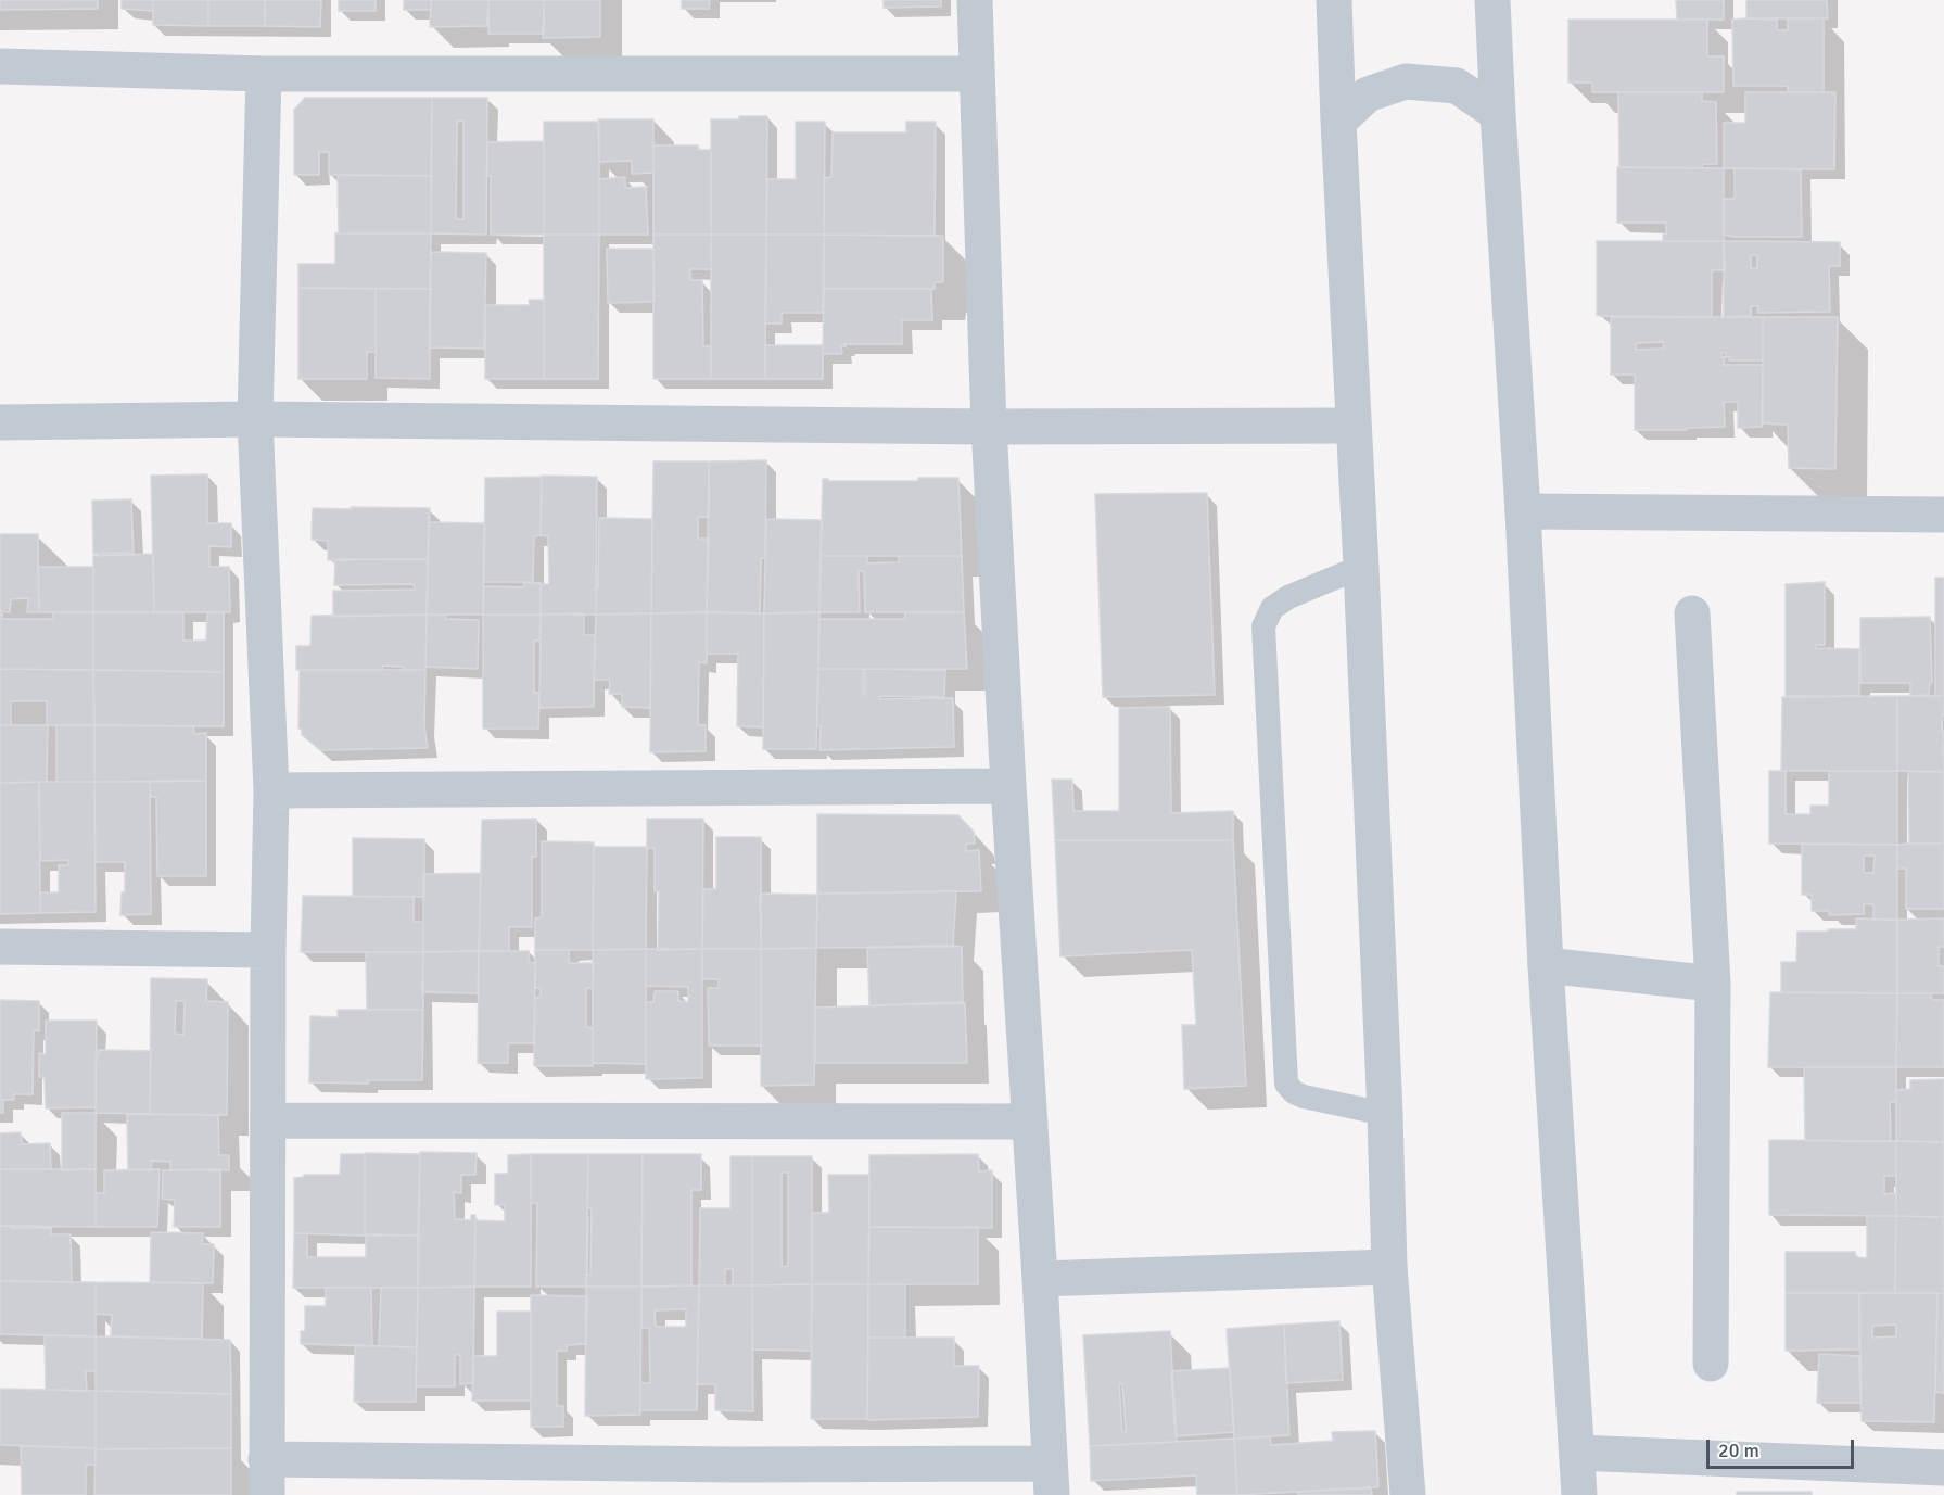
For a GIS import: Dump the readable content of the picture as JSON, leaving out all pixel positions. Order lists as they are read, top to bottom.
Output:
{
  "scale_bar": "20 m"
}
